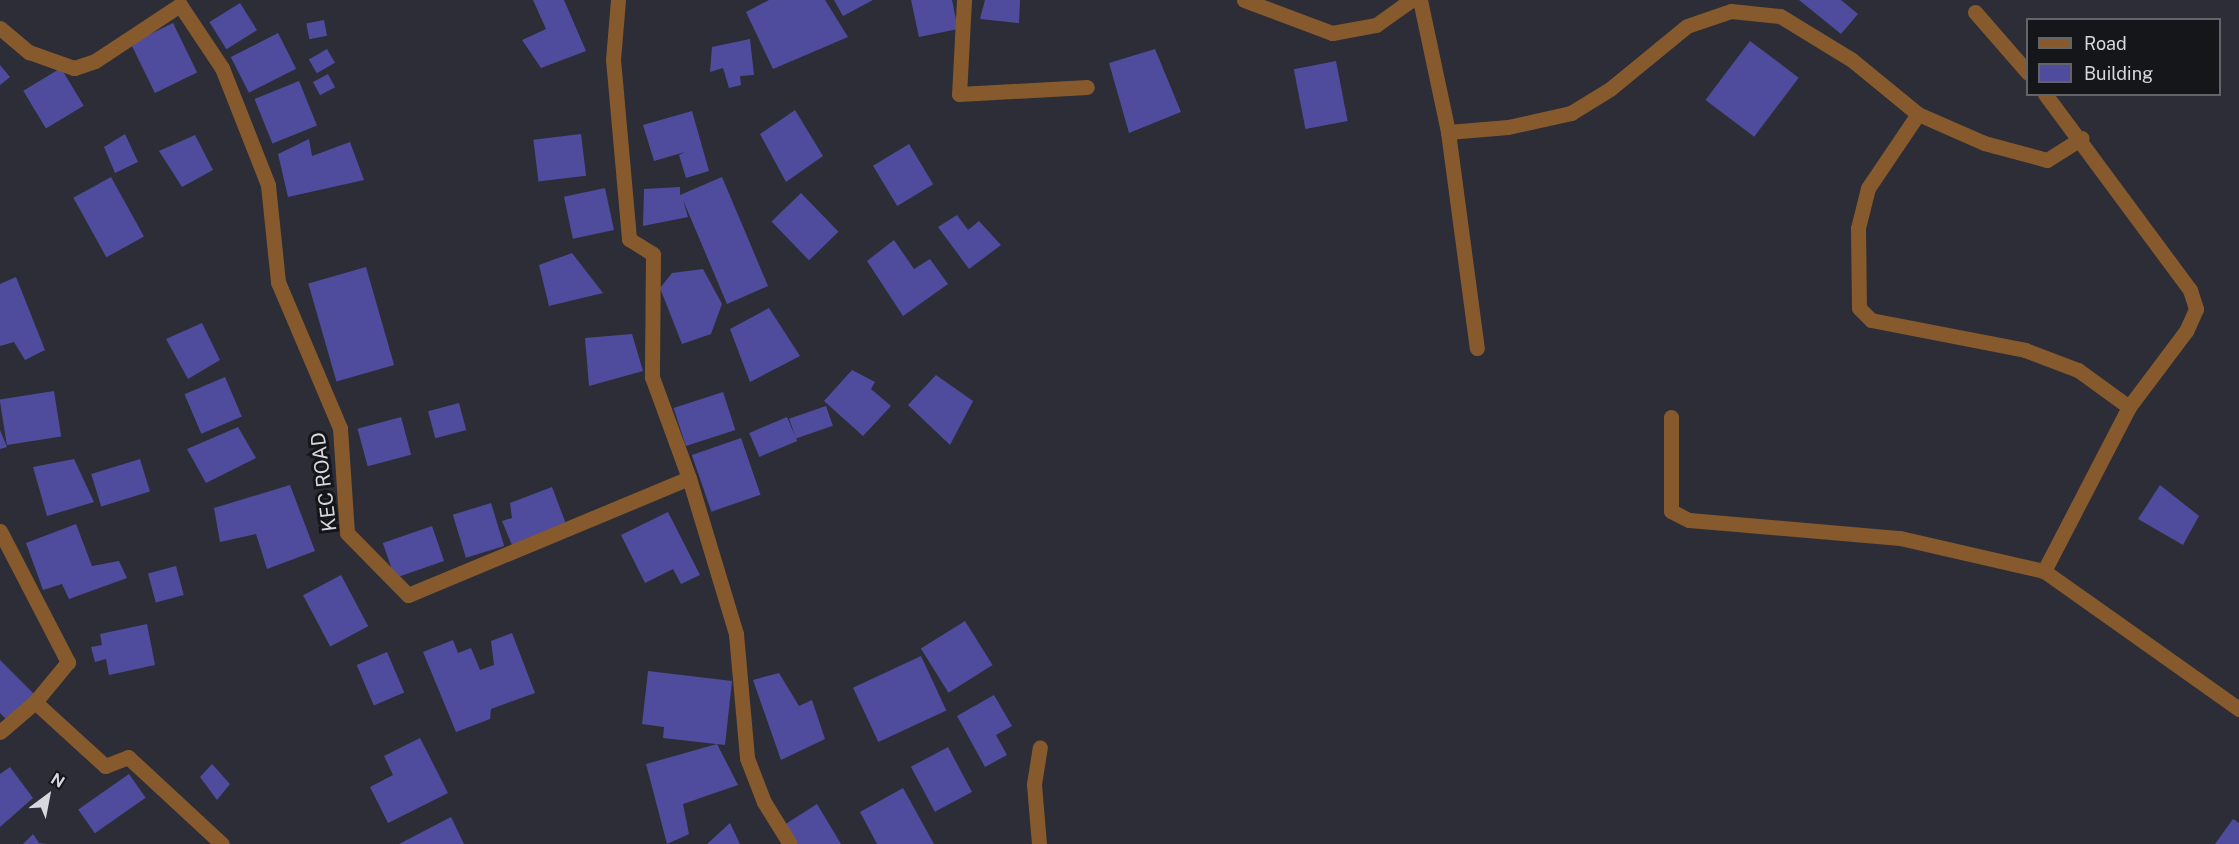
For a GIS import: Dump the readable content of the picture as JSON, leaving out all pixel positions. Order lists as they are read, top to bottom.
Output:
{
  "streets": {
    "street": ["KEC ROAD"]
  },
  "legend": ["Road", "Building"],
  "north": "top right"
}
